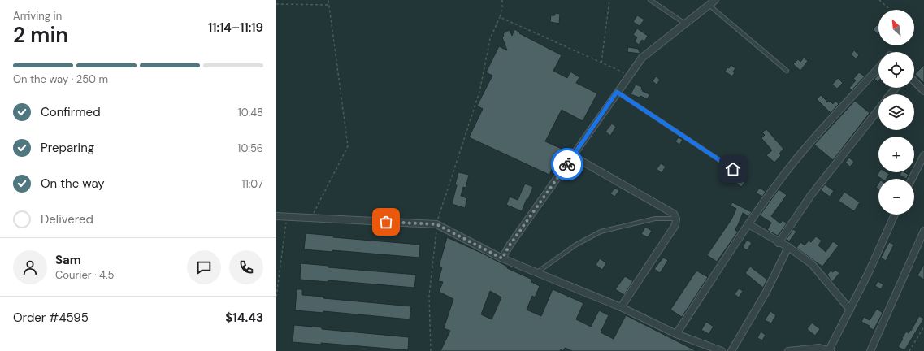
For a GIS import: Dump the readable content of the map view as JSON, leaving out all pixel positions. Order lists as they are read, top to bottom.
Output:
{
  "north": "top left",
  "page": {
    "heading": ["2 min", "Arriving in", "11:14–11:19"],
    "panel": [
      "Sam",
      "Courier · 4.5",
      "Order #4595",
      "$14.43"
    ],
    "map_buttons": ["+", "−"],
    "bar": "On the way · 250 m",
    "list": [
      ["Confirmed", "10:48"],
      ["Preparing", "10:56"],
      ["On the way", "11:07"],
      "Delivered"
    ]
  }
}
